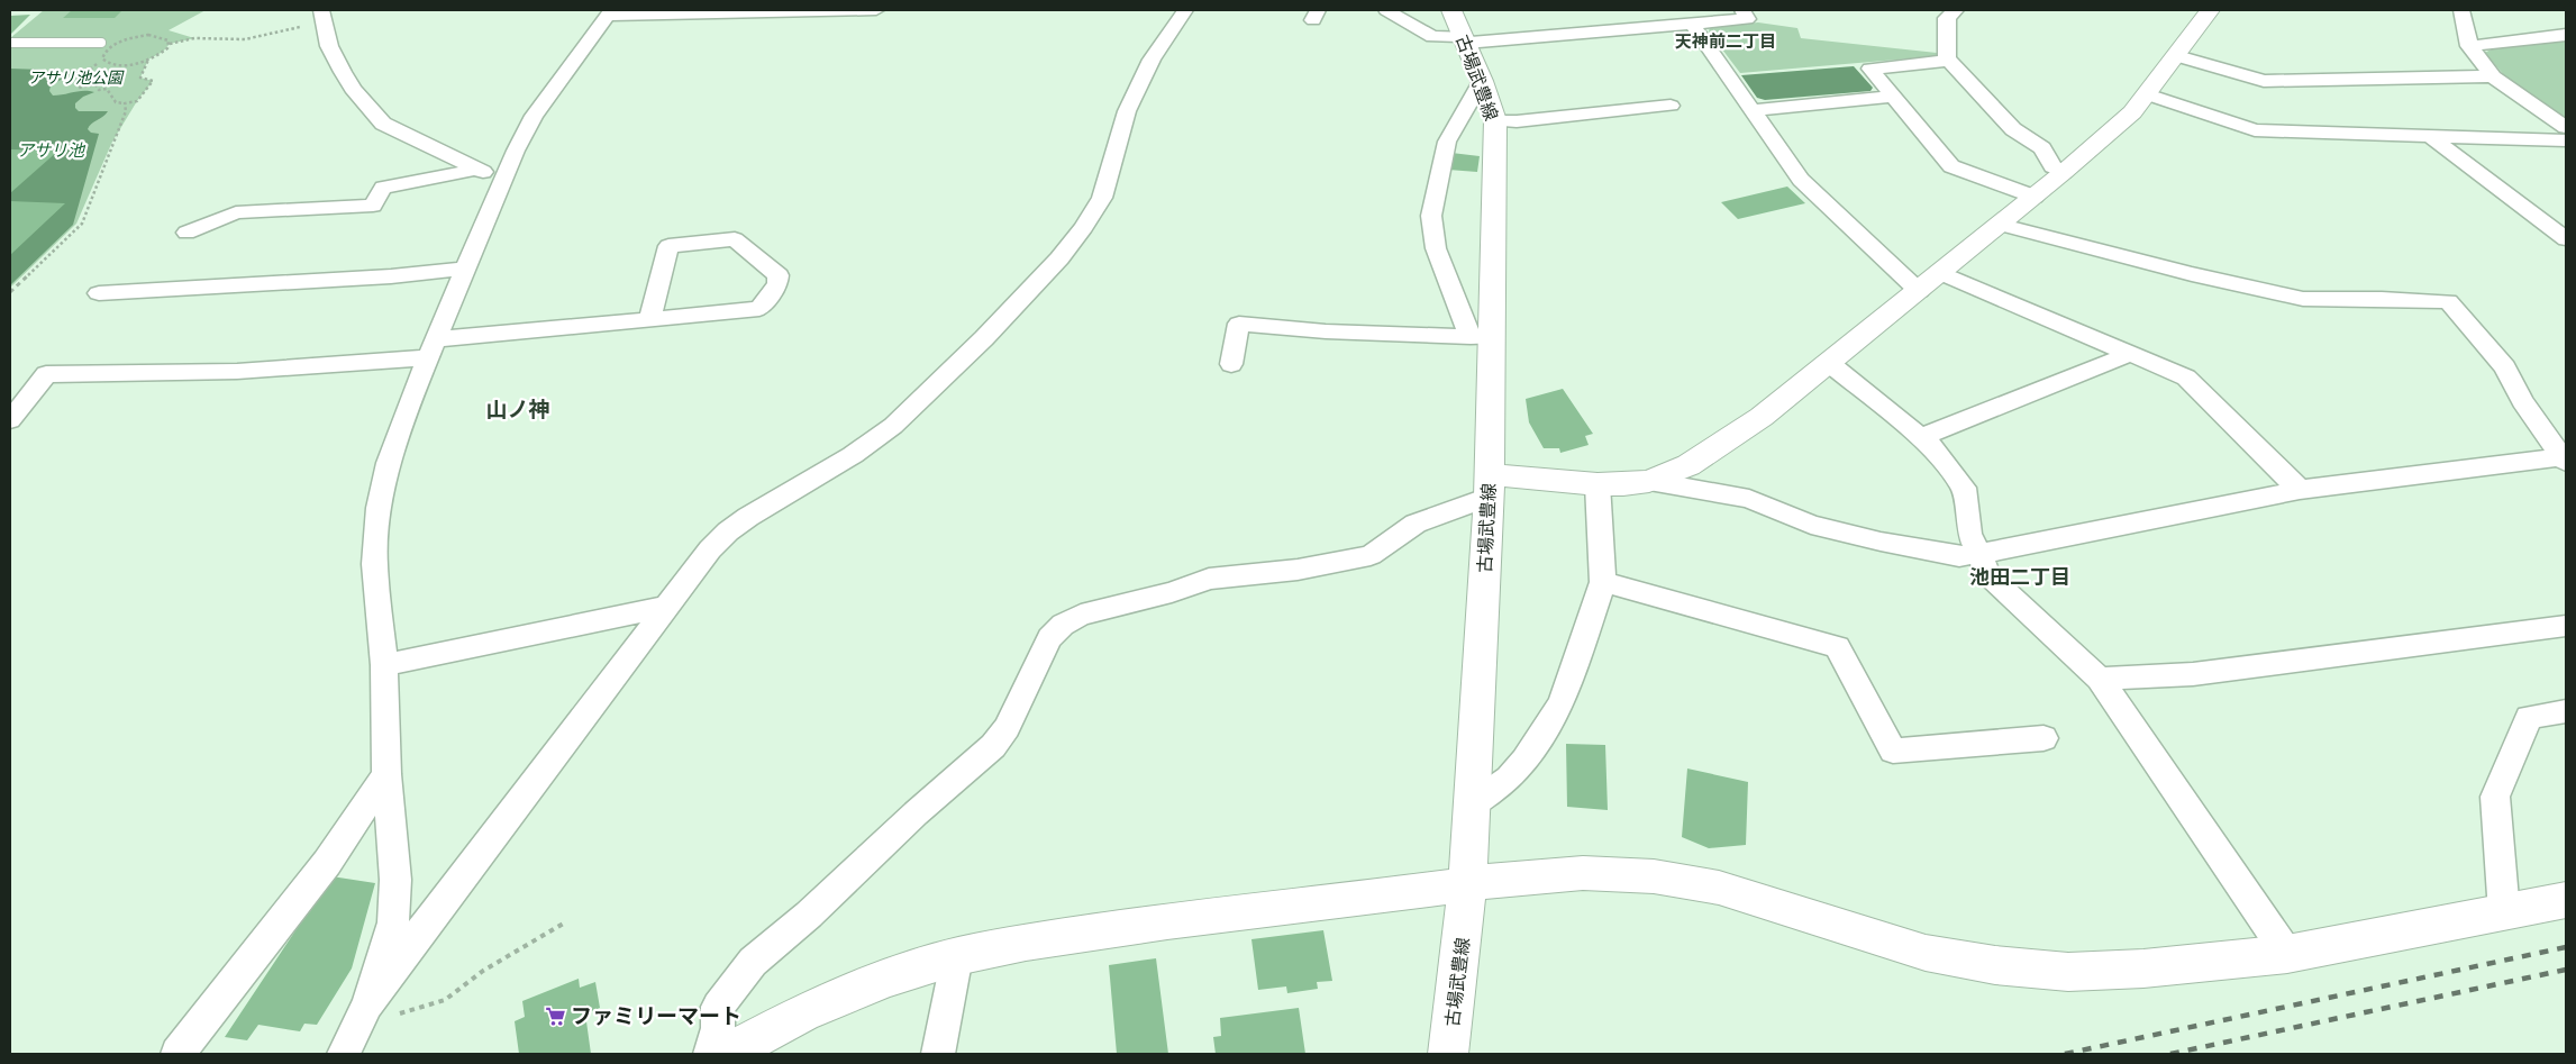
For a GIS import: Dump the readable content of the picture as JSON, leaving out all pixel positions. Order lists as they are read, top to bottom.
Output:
{
  "streets": {
    "street": ["古場武豊線"]
  },
  "districts": ["天神前二丁目", "山ノ神", "池田二丁目"],
  "water": ["アサリ池"],
  "parks": ["アサリ池公園"],
  "places": {
    "supermarket": ["ファミリーマート"]
  }
}
